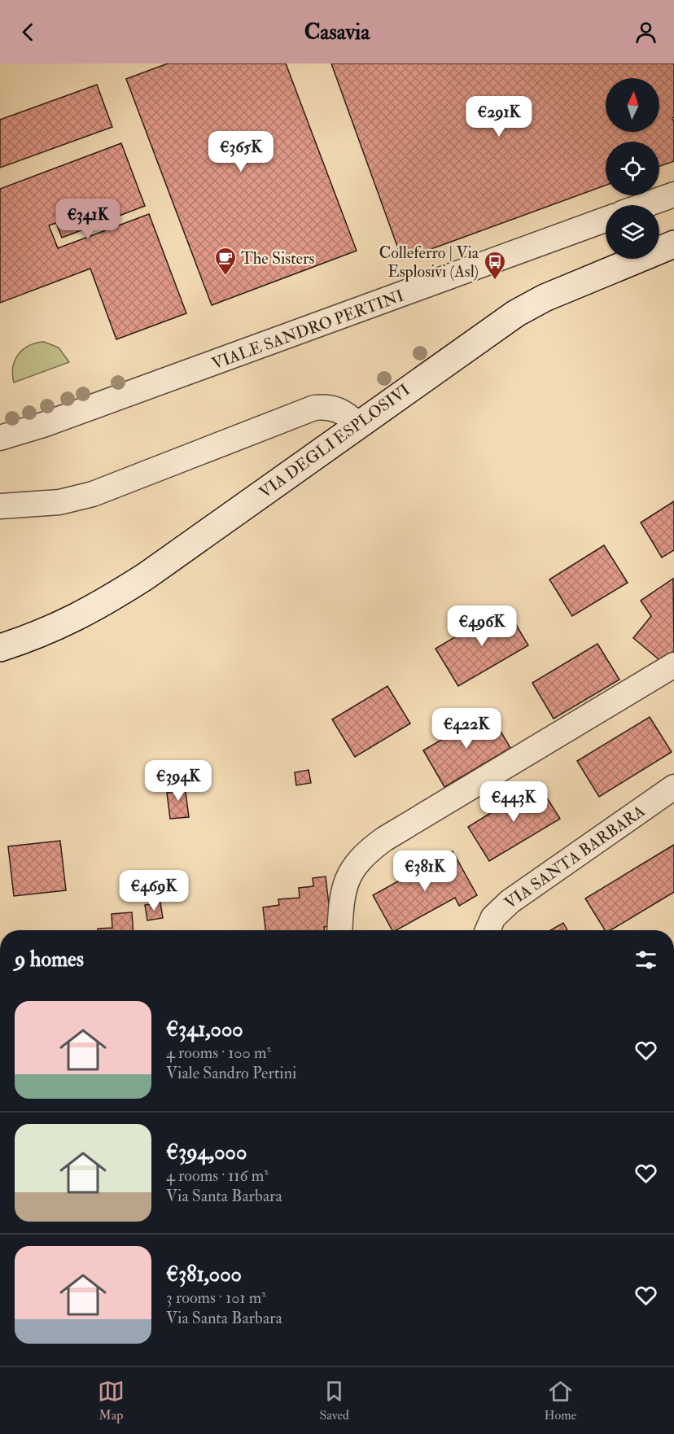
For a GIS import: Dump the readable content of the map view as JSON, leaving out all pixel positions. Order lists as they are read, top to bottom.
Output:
{
  "streets": {
    "main road": ["VIA DEGLI ESPLOSIVI"],
    "street": ["VIALE SANDRO PERTINI", "VIA SANTA BARBARA"]
  },
  "places": {
    "cafe": ["The Sisters"],
    "bus stop": ["Colleferro | Via Esplosivi (Asl)"]
  },
  "north": "top",
  "page": {
    "header": "Casavia",
    "price": [
      "€291K",
      "€365K",
      "€341K",
      "€496K",
      "€422K",
      "€394K",
      "€443K",
      "€381K",
      "€469K"
    ],
    "heading": "9 homes",
    "list": [
      {
        "name": "€341,000",
        "note": "4 rooms · 100 m² · Viale Sandro Pertini"
      },
      {
        "name": "€394,000",
        "note": "4 rooms · 116 m² · Via Santa Barbara"
      },
      {
        "name": "€381,000",
        "note": "3 rooms · 101 m² · Via Santa Barbara"
      }
    ],
    "tabs": ["Map", "Saved", "Home"]
  }
}
